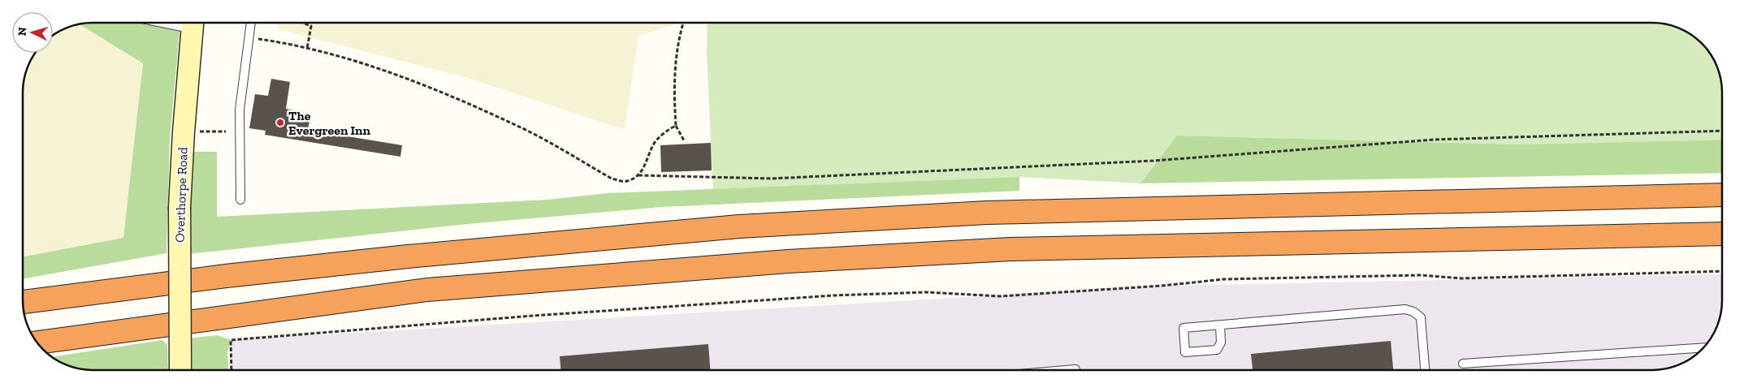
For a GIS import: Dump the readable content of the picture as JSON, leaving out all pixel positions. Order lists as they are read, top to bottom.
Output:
{
  "streets": {
    "street": ["Overthorpe Road"]
  },
  "places": ["The Evergreen Inn"],
  "north": "left"
}
